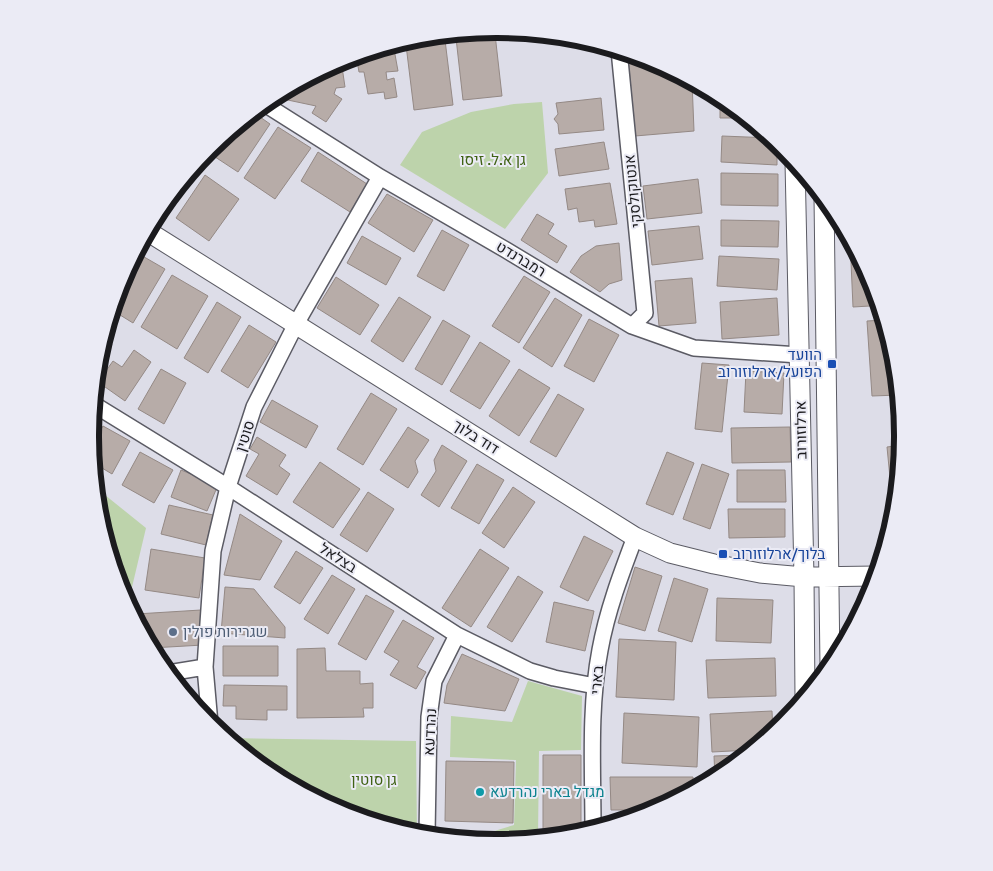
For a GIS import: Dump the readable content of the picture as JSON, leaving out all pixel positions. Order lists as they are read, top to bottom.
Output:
{
  "streets": {
    "street": [
      "אנטוקולסקי",
      "רמברנדט",
      "ארלוזורוב",
      "סוטין",
      "דוד בלוך",
      "בצלאל",
      "בארי",
      "נהרדעא"
    ]
  },
  "crossings": [
    ["אנטוקולסקי", "רמברנדט"],
    ["רמברנדט", "ארלוזורוב"],
    ["רמברנדט", "סוטין"],
    ["ארלוזורוב", "דוד בלוך"],
    ["סוטין", "דוד בלוך"],
    ["סוטין", "בצלאל"],
    ["דוד בלוך", "בארי"],
    ["בצלאל", "בארי"],
    ["בצלאל", "נהרדעא"]
  ],
  "parks": ["גן א.ל. זיסו", "גן סוטין"],
  "places": {
    "transit": ["הוועד הפועל/ארלוזורוב", "בלוך/ארלוזורוב"],
    "other": ["שגרירות פולין", "מגדל בארי נהרדעא"]
  }
}
